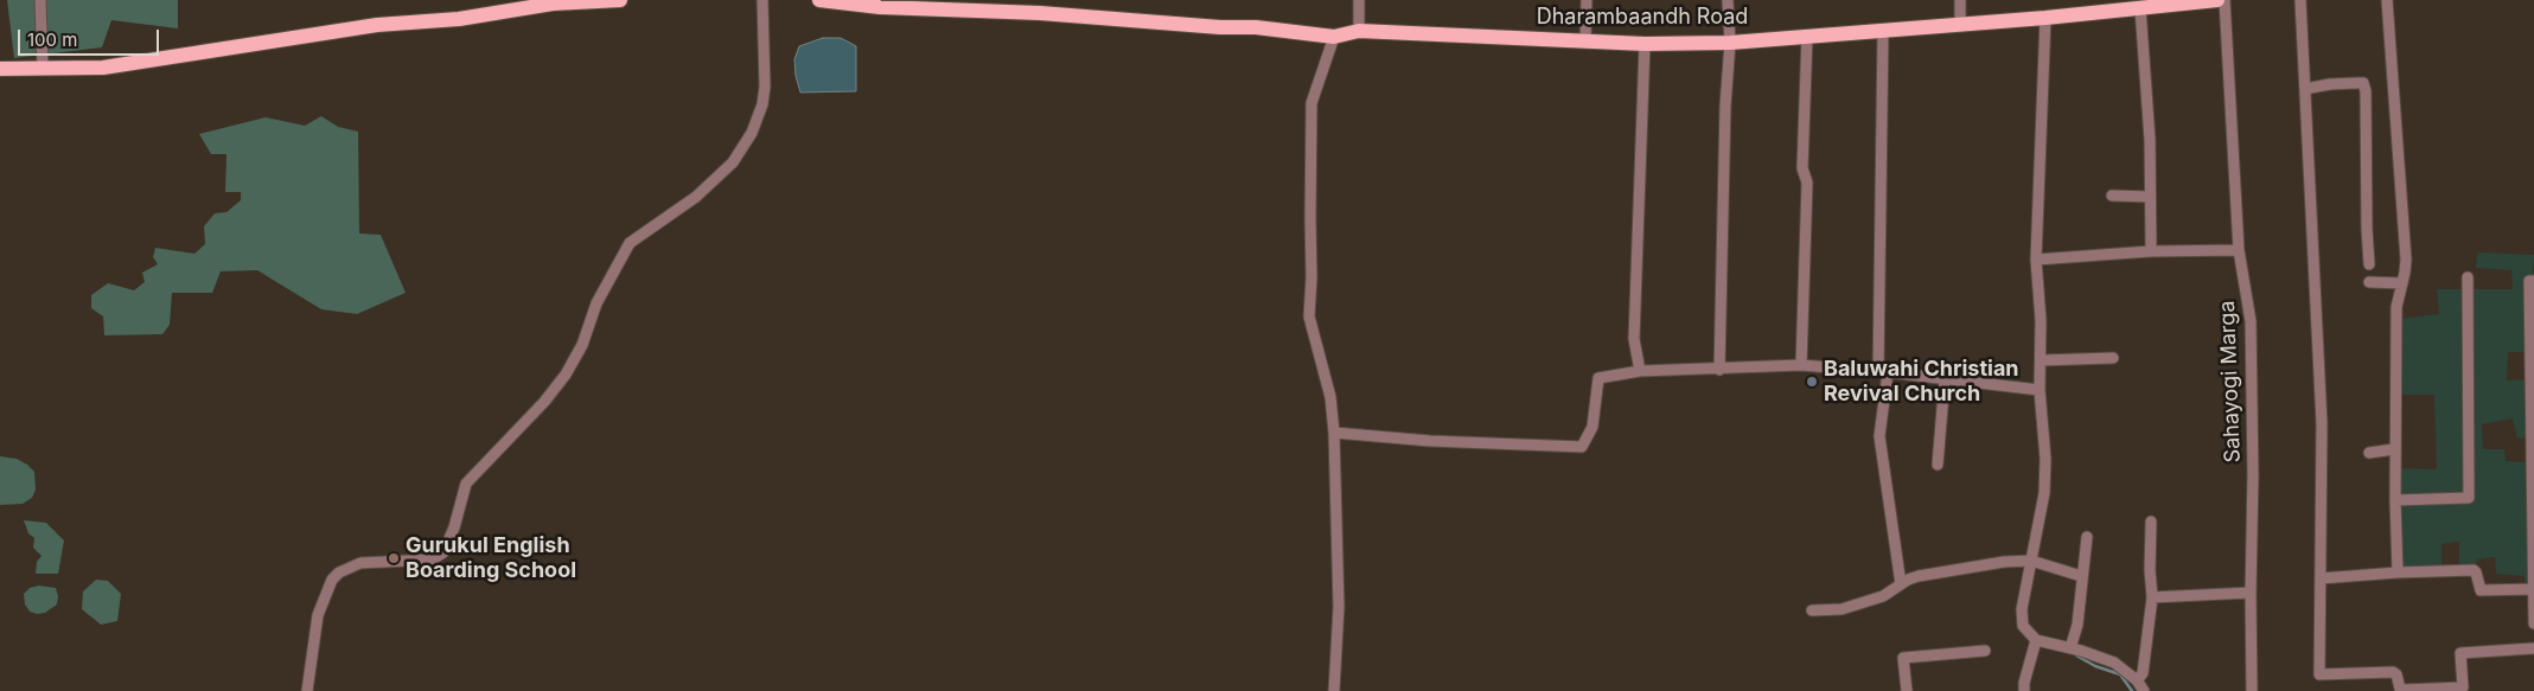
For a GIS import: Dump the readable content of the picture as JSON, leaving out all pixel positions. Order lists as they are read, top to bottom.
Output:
{
  "streets": {
    "main road": ["Dharambaandh Road"],
    "street": ["Sahayogi Marga"]
  },
  "places": ["Baluwahi Christian Revival Church", "Gurukul English Boarding School"],
  "scale_bar": "100 m"
}
